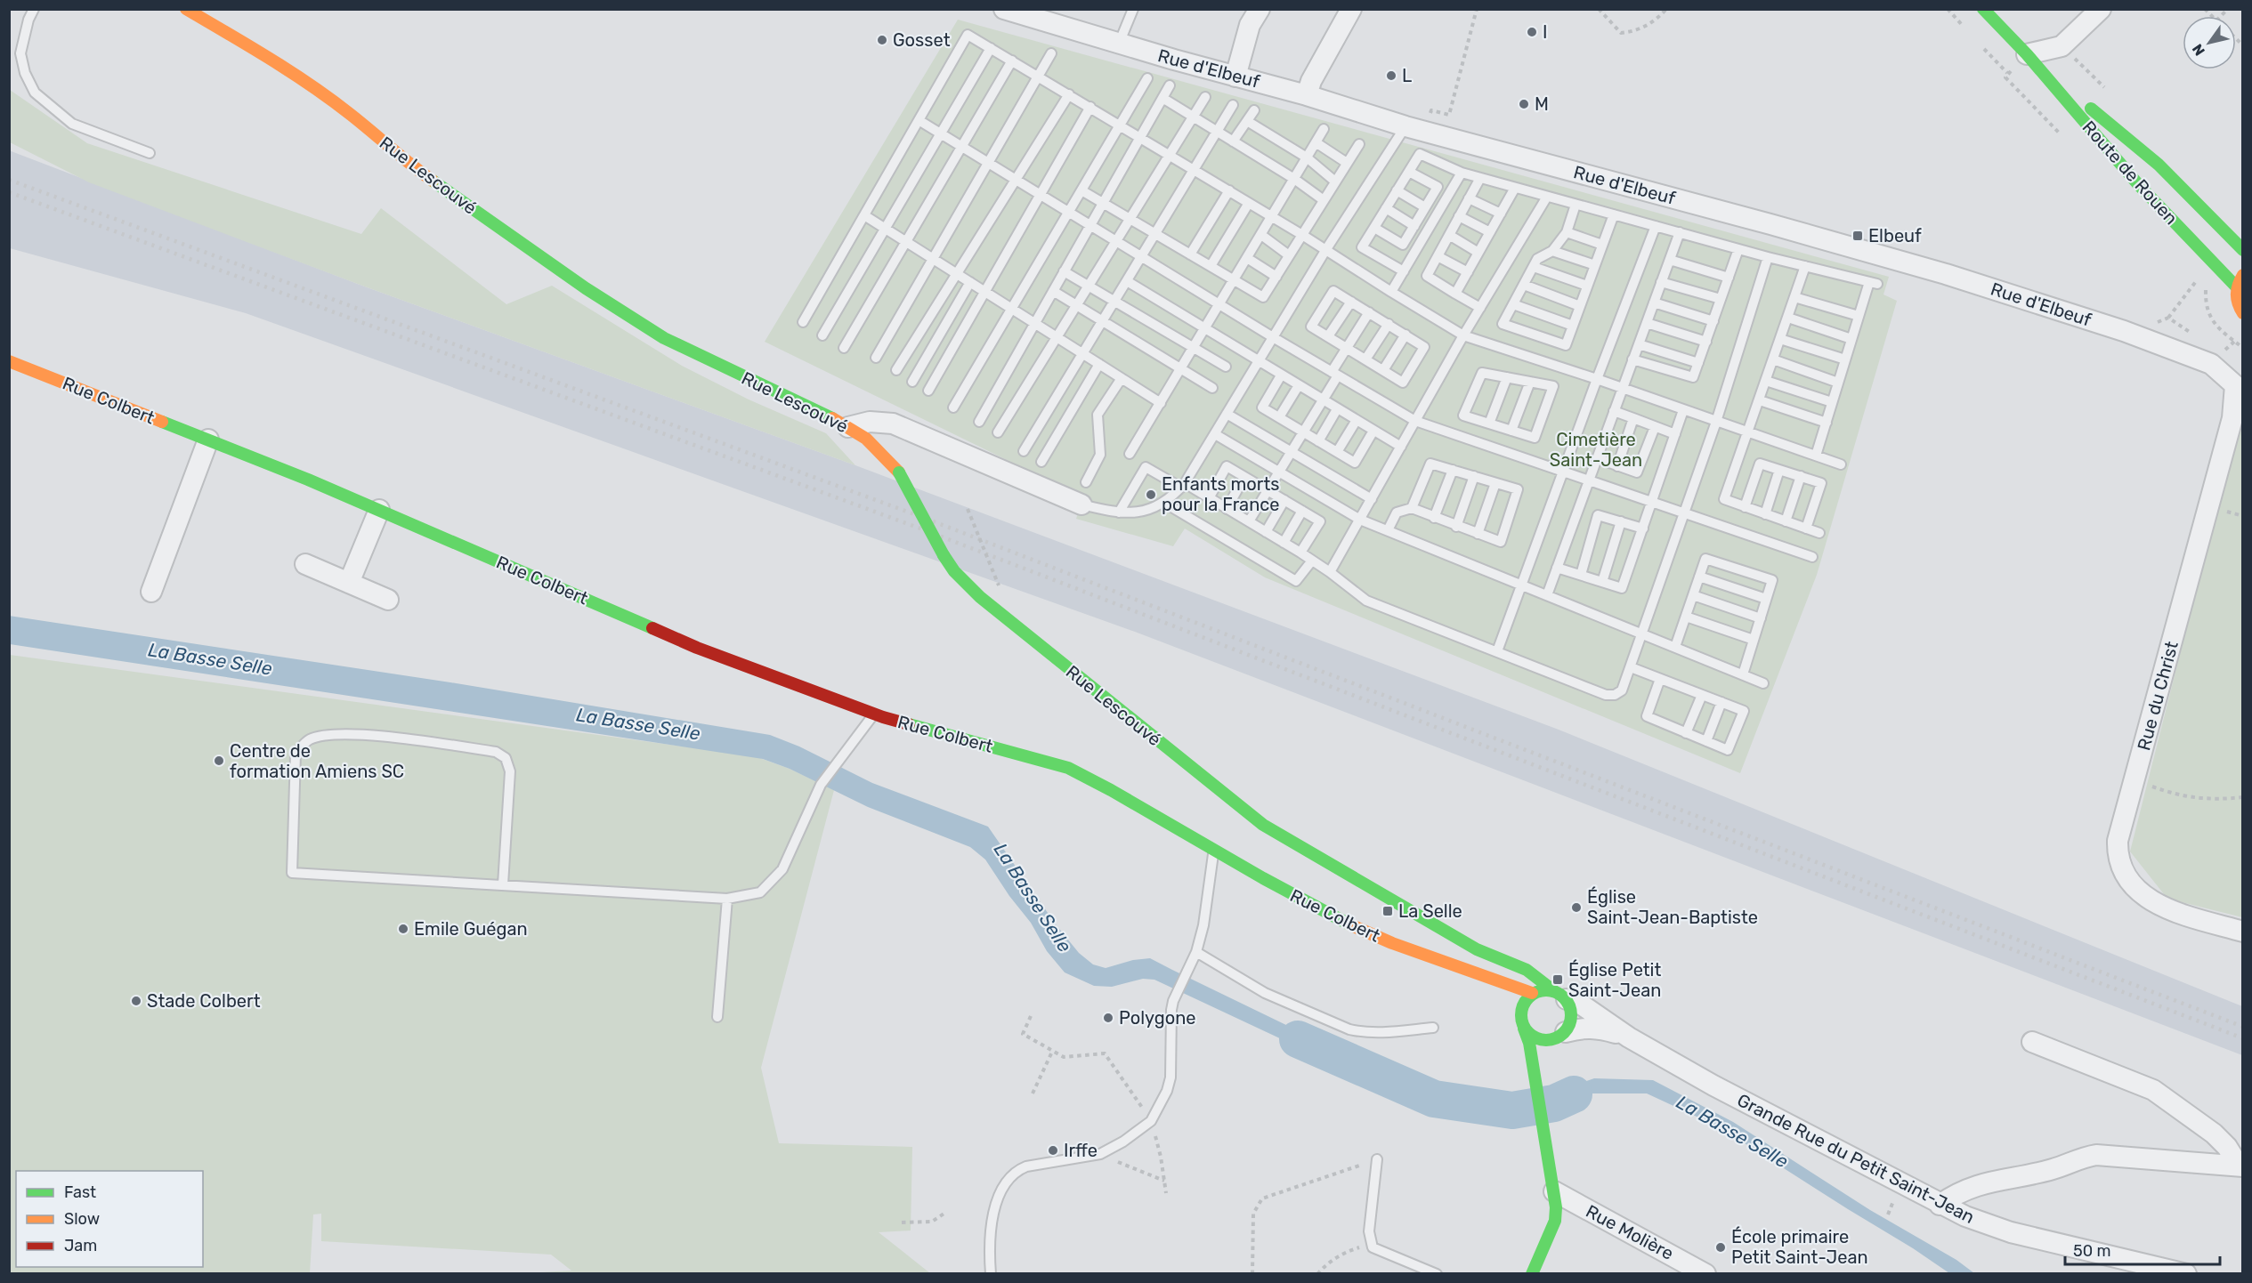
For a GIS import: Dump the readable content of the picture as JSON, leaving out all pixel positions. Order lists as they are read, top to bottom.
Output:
{
  "streets": {
    "street": [
      "Rue d'Elbeuf",
      "Route de Rouen",
      "Rue Lescouvé",
      "Rue Colbert",
      "Rue du Christ",
      "Grande Rue du Petit Saint-Jean",
      "Rue Molière"
    ]
  },
  "crossings": [
    ["Rue d'Elbeuf", "Rue du Christ"],
    ["Rue Lescouvé", "Rue Colbert"],
    ["Rue Lescouvé", "Grande Rue du Petit Saint-Jean"],
    ["Rue Colbert", "Grande Rue du Petit Saint-Jean"]
  ],
  "water": ["La Basse Selle"],
  "parks": ["Cimetière Saint-Jean"],
  "places": {
    "other": [
      "I",
      "Gosset",
      "L",
      "M",
      "Enfants morts pour la France",
      "Centre de formation Amiens SC",
      "Église Saint-Jean-Baptiste",
      "Emile Guégan",
      "Stade Colbert",
      "Polygone",
      "Irffe",
      "École primaire Petit Saint-Jean"
    ],
    "transit": ["Elbeuf", "La Selle", "Église Petit Saint-Jean"]
  },
  "legend": ["Fast", "Slow", "Jam"],
  "scale_bar": "50 m",
  "north": "bottom left"
}
